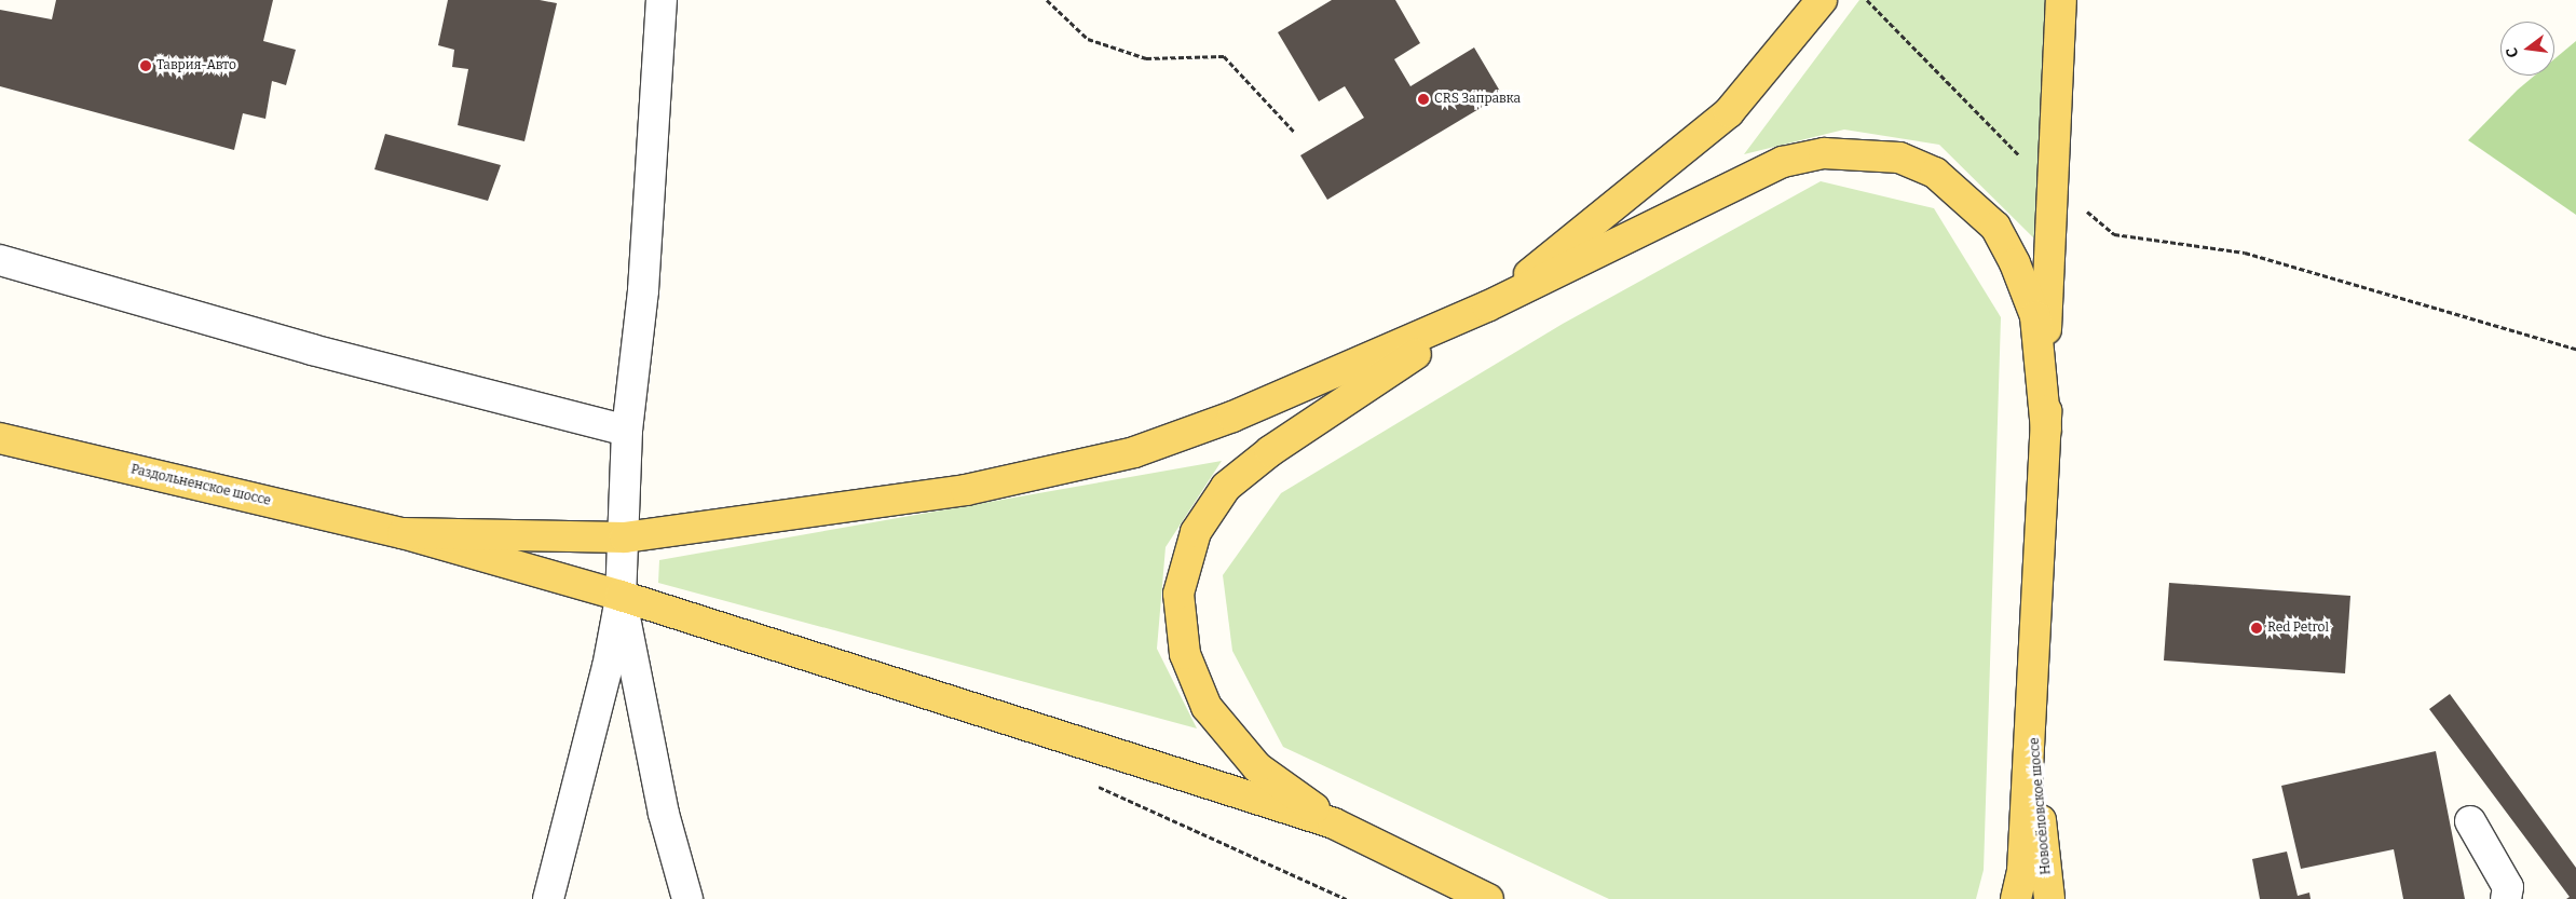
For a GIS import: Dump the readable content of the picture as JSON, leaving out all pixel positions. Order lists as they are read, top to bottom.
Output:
{
  "streets": {
    "main road": ["Раздольненское шоссе", "Новосёловское шоссе"]
  },
  "places": ["Таврия-Авто", "CRS Заправка", "Red Petrol"],
  "north": "left"
}
